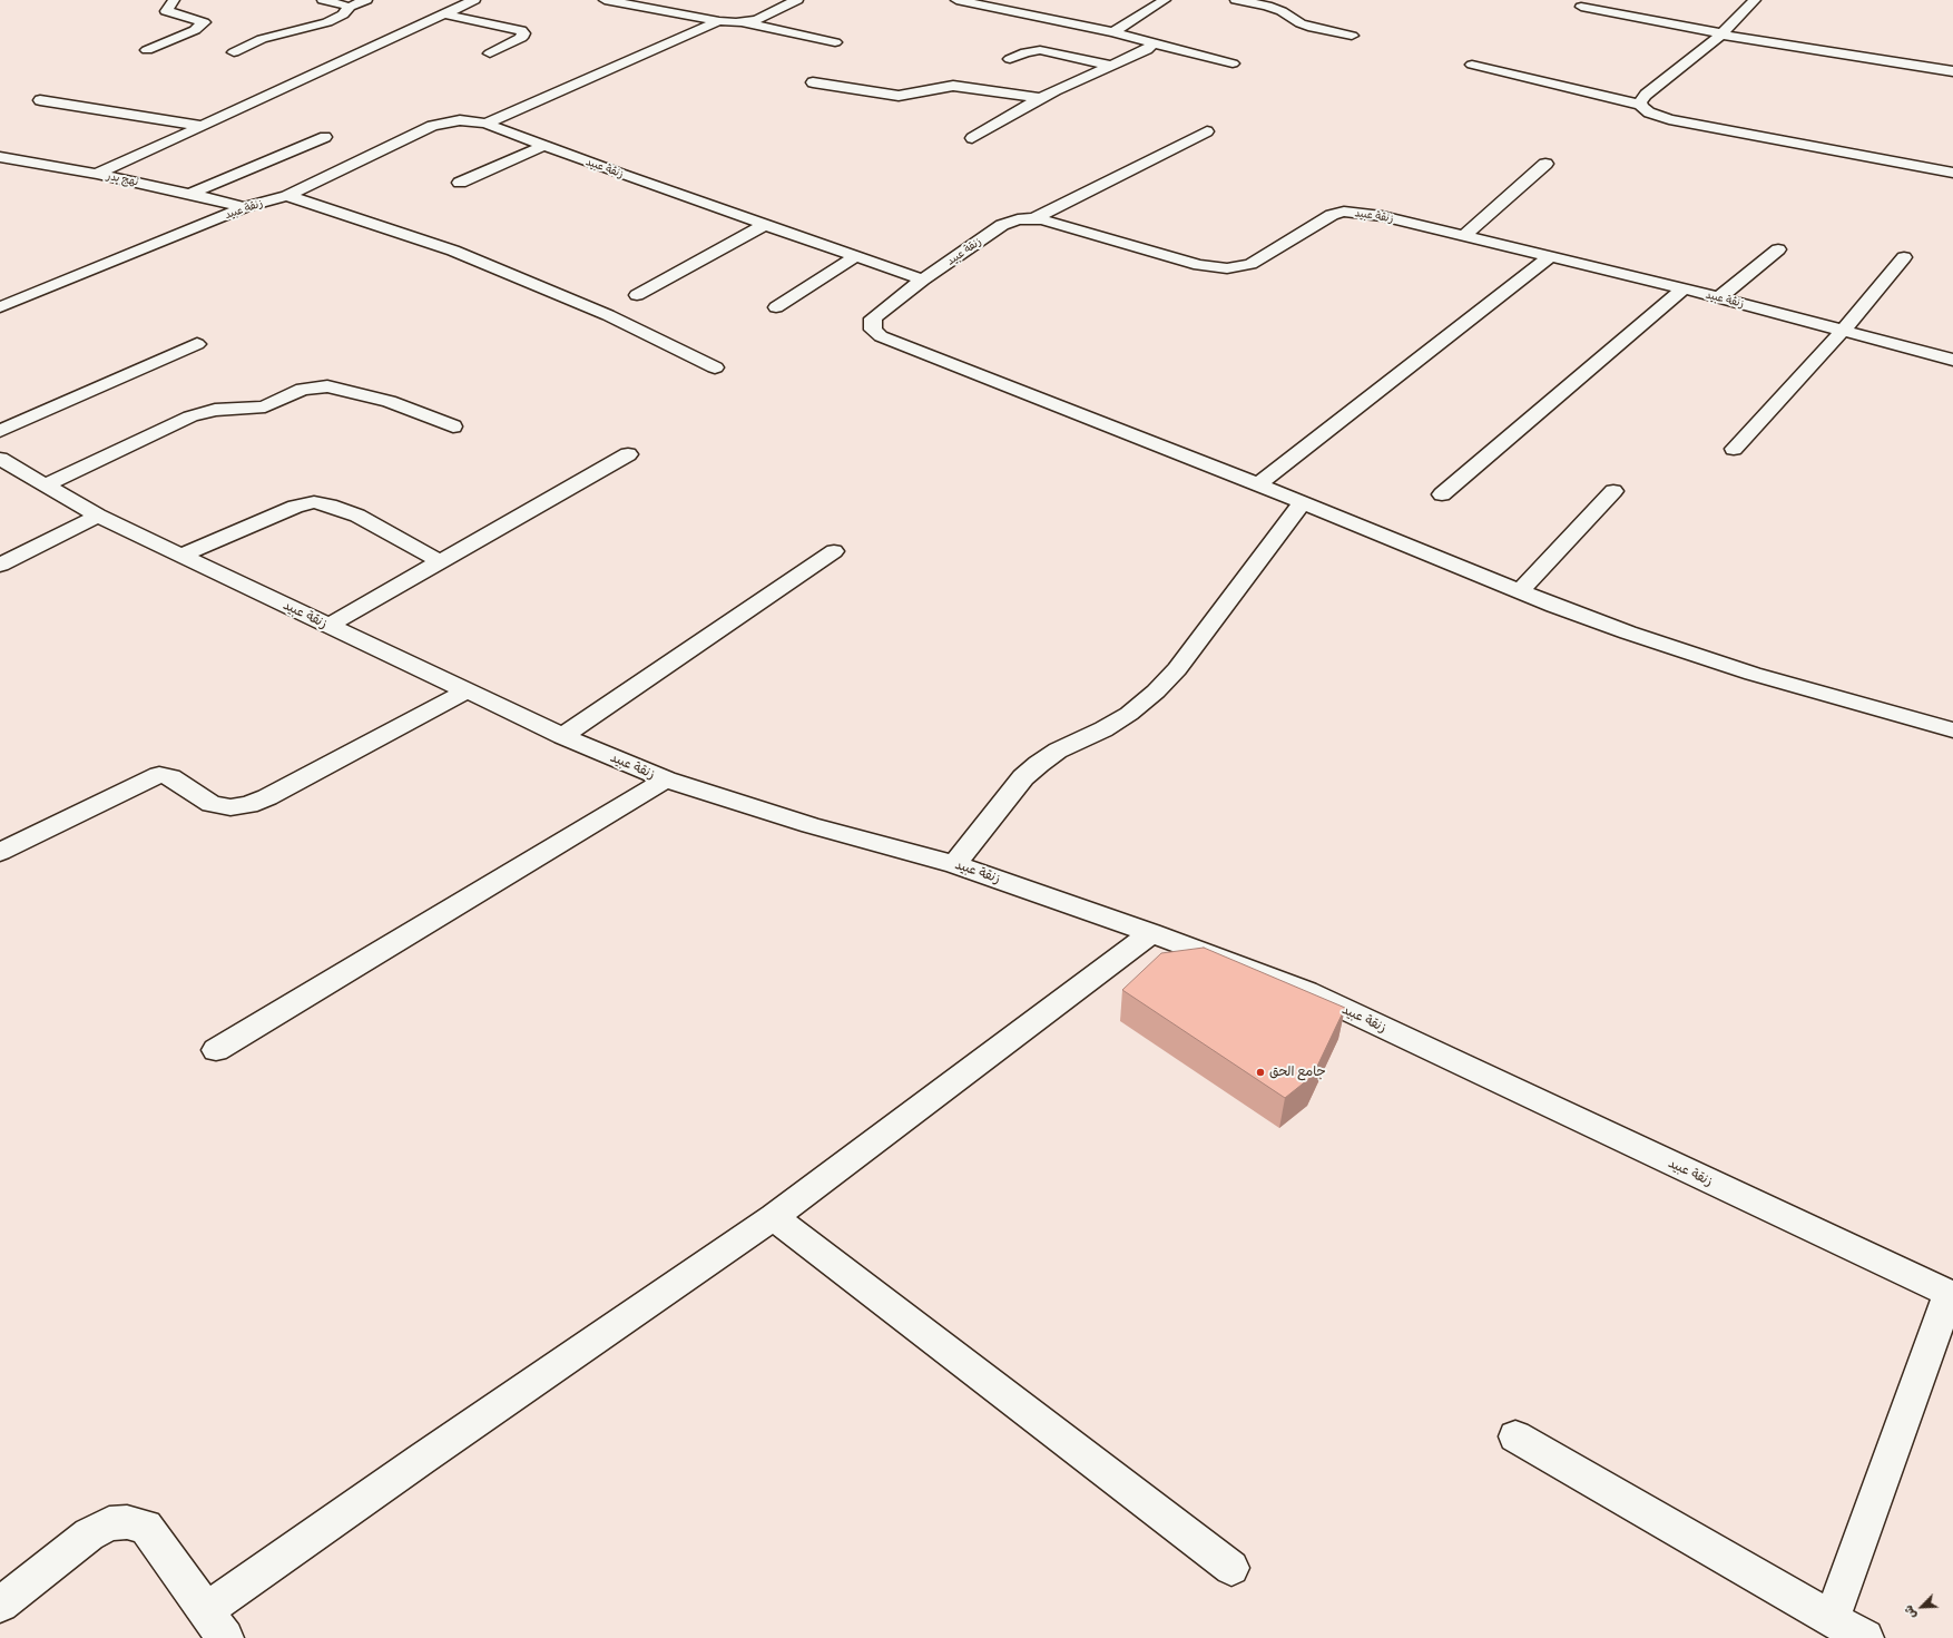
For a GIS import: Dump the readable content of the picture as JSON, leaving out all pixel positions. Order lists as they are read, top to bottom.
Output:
{
  "streets": {
    "street": ["زنقة عبيد", "نهج بدر"]
  },
  "crossings": [
    ["زنقة عبيد", "نهج بدر"]
  ],
  "places": ["جامع الحق"],
  "north": "bottom left"
}
